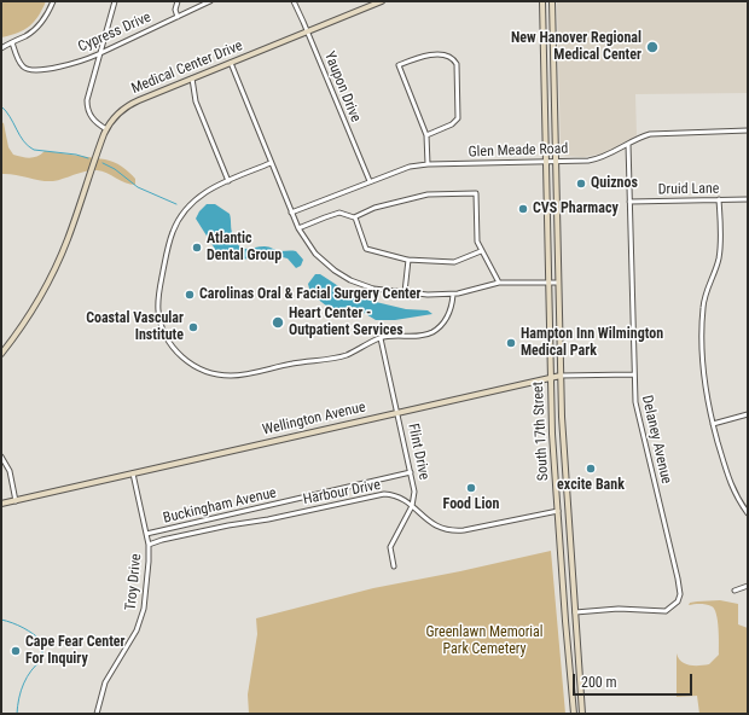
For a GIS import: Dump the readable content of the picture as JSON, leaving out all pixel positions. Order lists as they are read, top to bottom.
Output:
{
  "streets": {
    "main road": ["Medical Center Drive", "Wellington Avenue", "South 17th Street"],
    "street": [
      "Cypress Drive",
      "Yaupon Drive",
      "Glen Meade Road",
      "Druid Lane",
      "Delaney Avenue",
      "Flint Drive",
      "Harbour Drive",
      "Buckingham Avenue",
      "Troy Drive"
    ]
  },
  "crossings": [
    ["Medical Center Drive", "Yaupon Drive"],
    ["Yaupon Drive", "Glen Meade Road"],
    ["Glen Meade Road", "South 17th Street"],
    ["Glen Meade Road", "Delaney Avenue"],
    ["Druid Lane", "Delaney Avenue"],
    ["Wellington Avenue", "South 17th Street"],
    ["Wellington Avenue", "Delaney Avenue"],
    ["Wellington Avenue", "Flint Drive"],
    ["Wellington Avenue", "Troy Drive"],
    ["South 17th Street", "Delaney Avenue"],
    ["South 17th Street", "Harbour Drive"],
    ["Flint Drive", "Harbour Drive"],
    ["Flint Drive", "Buckingham Avenue"],
    ["Harbour Drive", "Troy Drive"],
    ["Buckingham Avenue", "Troy Drive"]
  ],
  "parks": ["Greenlawn Memorial Park Cemetery"],
  "places": [
    "New Hanover Regional Medical Center",
    "Quiznos",
    "CVS Pharmacy",
    "Atlantic Dental Group",
    "Carolinas Oral & Facial Surgery Center",
    "Heart Center - Outpatient Services",
    "Coastal Vascular Institute",
    "Hampton Inn Wilmington Medical Park",
    "excite Bank",
    "Food Lion",
    "Cape Fear Center For Inquiry"
  ],
  "scale_bar": "200 m"
}
